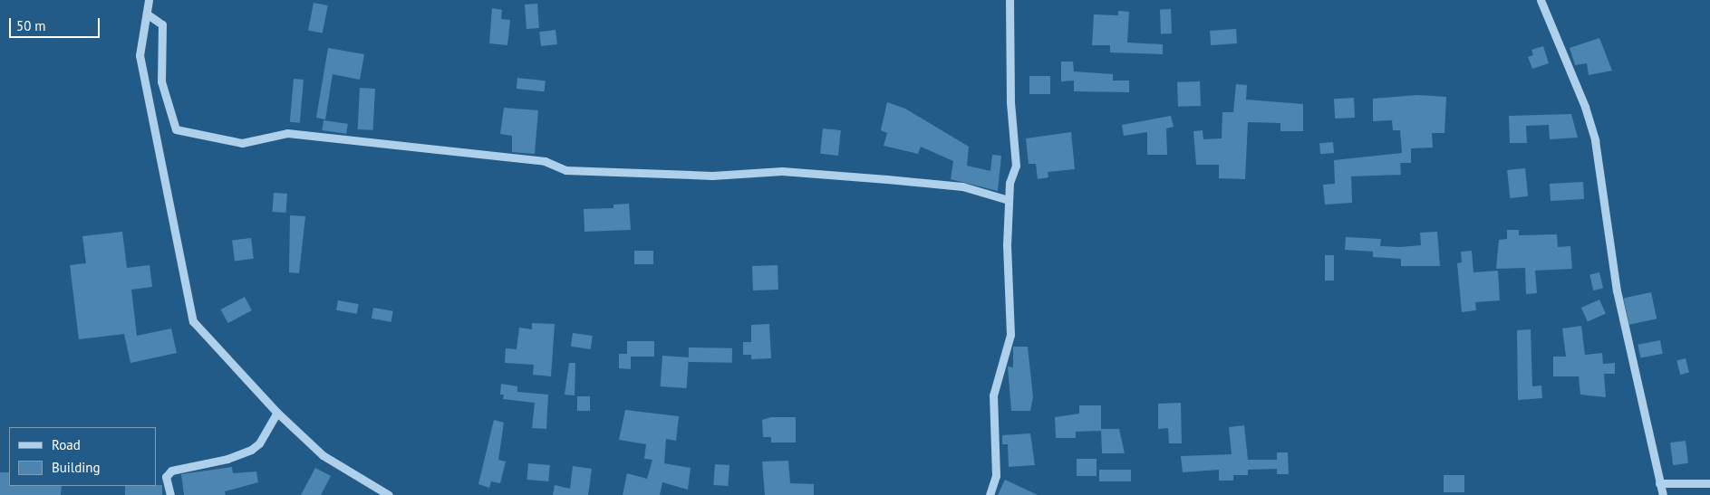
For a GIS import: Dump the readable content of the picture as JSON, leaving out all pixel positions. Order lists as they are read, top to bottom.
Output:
{
  "legend": ["Road", "Building"],
  "scale_bar": "50 m"
}
